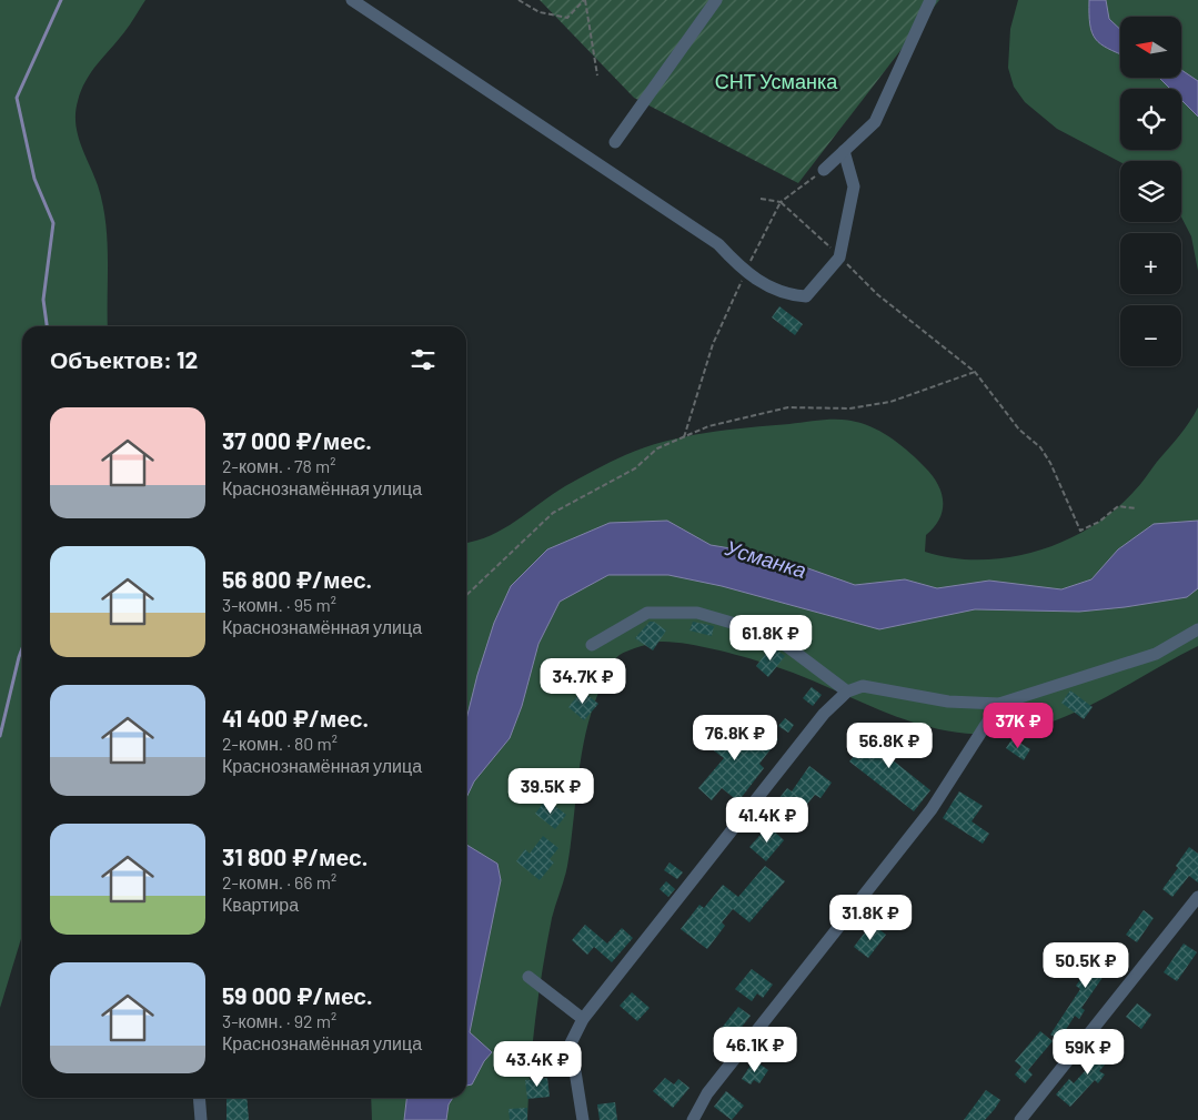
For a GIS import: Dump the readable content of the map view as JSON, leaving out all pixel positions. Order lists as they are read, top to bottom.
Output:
{
  "water": ["Усманка"],
  "parks": ["СНТ Усманка"],
  "north": "left",
  "page": {
    "map_buttons": ["+", "−"],
    "heading": "Объектов: 12",
    "list": [
      {
        "name": "37 000 ₽/мес.",
        "note": "2-комн. · 78 m² · Краснознамённая улица"
      },
      {
        "name": "56 800 ₽/мес.",
        "note": "3-комн. · 95 m² · Краснознамённая улица"
      },
      {
        "name": "41 400 ₽/мес.",
        "note": "2-комн. · 80 m² · Краснознамённая улица"
      },
      {
        "name": "31 800 ₽/мес.",
        "note": "2-комн. · 66 m² · Квартира"
      },
      {
        "name": "59 000 ₽/мес.",
        "note": "3-комн. · 92 m² · Краснознамённая улица"
      }
    ],
    "price": [
      "61.8K ₽",
      "34.7K ₽",
      "37K ₽",
      "76.8K ₽",
      "56.8K ₽",
      "39.5K ₽",
      "41.4K ₽",
      "31.8K ₽",
      "50.5K ₽",
      "46.1K ₽",
      "59K ₽",
      "43.4K ₽"
    ]
  }
}
